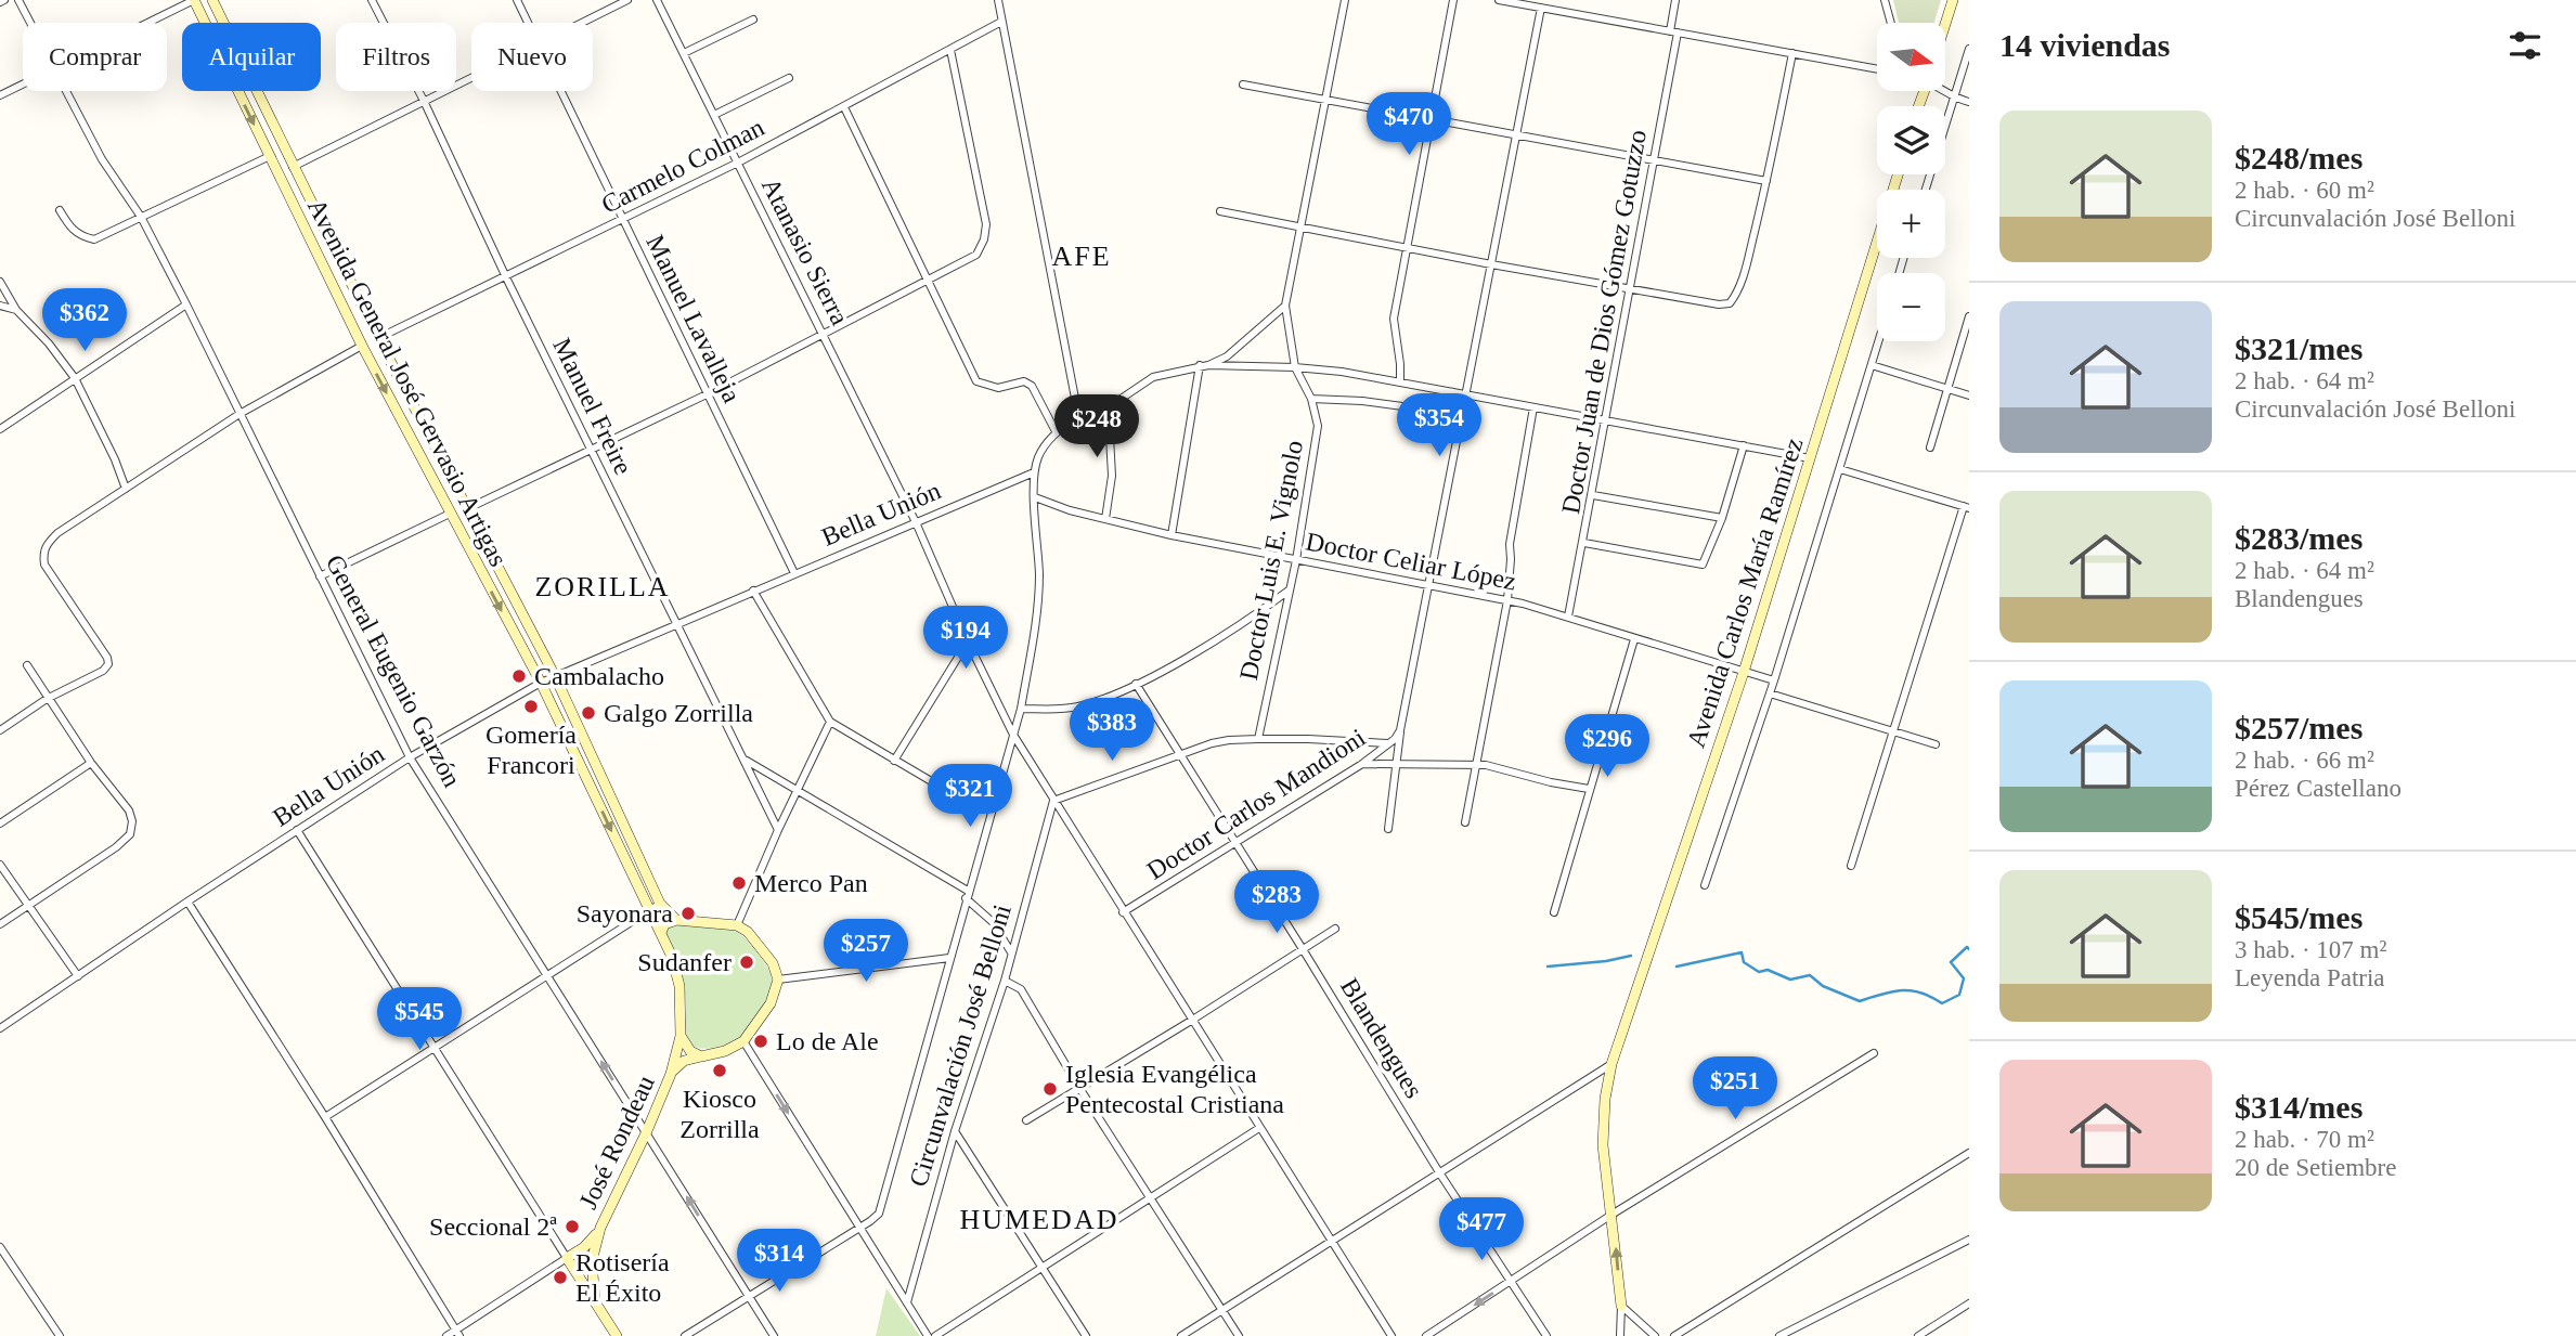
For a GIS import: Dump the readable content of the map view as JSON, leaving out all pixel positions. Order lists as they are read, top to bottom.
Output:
{
  "streets": {
    "main road": ["Avenida General José Gervasio Artigas", "Avenida Carlos María Ramírez", "José Rondeau"],
    "street": [
      "Carmelo Colman",
      "Atanasio Sierra",
      "Manuel Lavalleja",
      "Doctor Juan de Dios Gómez Gotuzzo",
      "Manuel Freire",
      "Bella Unión",
      "Doctor Luis E. Vignolo",
      "Doctor Celiar López",
      "General Eugenio Garzón",
      "Doctor Carlos Mandioni",
      "Blandengues",
      "Circunvalación José Belloni"
    ]
  },
  "crossings": [
    ["Carmelo Colman", "Atanasio Sierra"],
    ["Carmelo Colman", "Manuel Lavalleja"],
    ["Carmelo Colman", "Avenida General José Gervasio Artigas"],
    ["Carmelo Colman", "Manuel Freire"],
    ["Atanasio Sierra", "Bella Unión"],
    ["Atanasio Sierra", "Doctor Carlos Mandioni"],
    ["Atanasio Sierra", "Circunvalación José Belloni"],
    ["Manuel Lavalleja", "Bella Unión"],
    ["Doctor Juan de Dios Gómez Gotuzzo", "Doctor Celiar López"],
    ["Doctor Juan de Dios Gómez Gotuzzo", "Circunvalación José Belloni"],
    ["Avenida General José Gervasio Artigas", "Bella Unión"],
    ["Avenida General José Gervasio Artigas", "José Rondeau"],
    ["Manuel Freire", "Bella Unión"],
    ["Bella Unión", "General Eugenio Garzón"],
    ["Bella Unión", "Circunvalación José Belloni"],
    ["Doctor Luis E. Vignolo", "Doctor Celiar López"],
    ["Doctor Luis E. Vignolo", "Circunvalación José Belloni"],
    ["Doctor Celiar López", "Avenida Carlos María Ramírez"],
    ["Doctor Celiar López", "Doctor Carlos Mandioni"],
    ["Doctor Celiar López", "Circunvalación José Belloni"],
    ["Avenida Carlos María Ramírez", "Circunvalación José Belloni"],
    ["General Eugenio Garzón", "Circunvalación José Belloni"],
    ["General Eugenio Garzón", "José Rondeau"],
    ["Doctor Carlos Mandioni", "Blandengues"],
    ["Doctor Carlos Mandioni", "Circunvalación José Belloni"]
  ],
  "districts": ["AFE", "ZORILLA", "HUMEDAD"],
  "places": [
    "Cambalacho",
    "Gomería Francori",
    "Galgo Zorrilla",
    "Merco Pan",
    "Sayonara",
    "Sudanfer",
    "Lo de Ale",
    "Kiosco Zorrilla",
    "Iglesia Evangélica Pentecostal Cristiana",
    "Seccional 2ª",
    "Rotisería El Éxito"
  ],
  "north": "right",
  "page": {
    "heading": "14 viviendas",
    "map_buttons": ["+", "−"],
    "chip": [
      "Comprar",
      "Alquilar",
      "Filtros",
      "Nuevo"
    ],
    "list": [
      {
        "name": "$248/mes",
        "note": "2 hab. · 60 m² · Circunvalación José Belloni"
      },
      {
        "name": "$321/mes",
        "note": "2 hab. · 64 m² · Circunvalación José Belloni"
      },
      {
        "name": "$283/mes",
        "note": "2 hab. · 64 m² · Blandengues"
      },
      {
        "name": "$257/mes",
        "note": "2 hab. · 66 m² · Pérez Castellano"
      },
      {
        "name": "$545/mes",
        "note": "3 hab. · 107 m² · Leyenda Patria"
      },
      {
        "name": "$314/mes",
        "note": "2 hab. · 70 m² · 20 de Setiembre"
      }
    ],
    "price": [
      "$470",
      "$362",
      "$354",
      "$248",
      "$194",
      "$383",
      "$296",
      "$321",
      "$283",
      "$257",
      "$545",
      "$251",
      "$477",
      "$314"
    ]
  }
}
